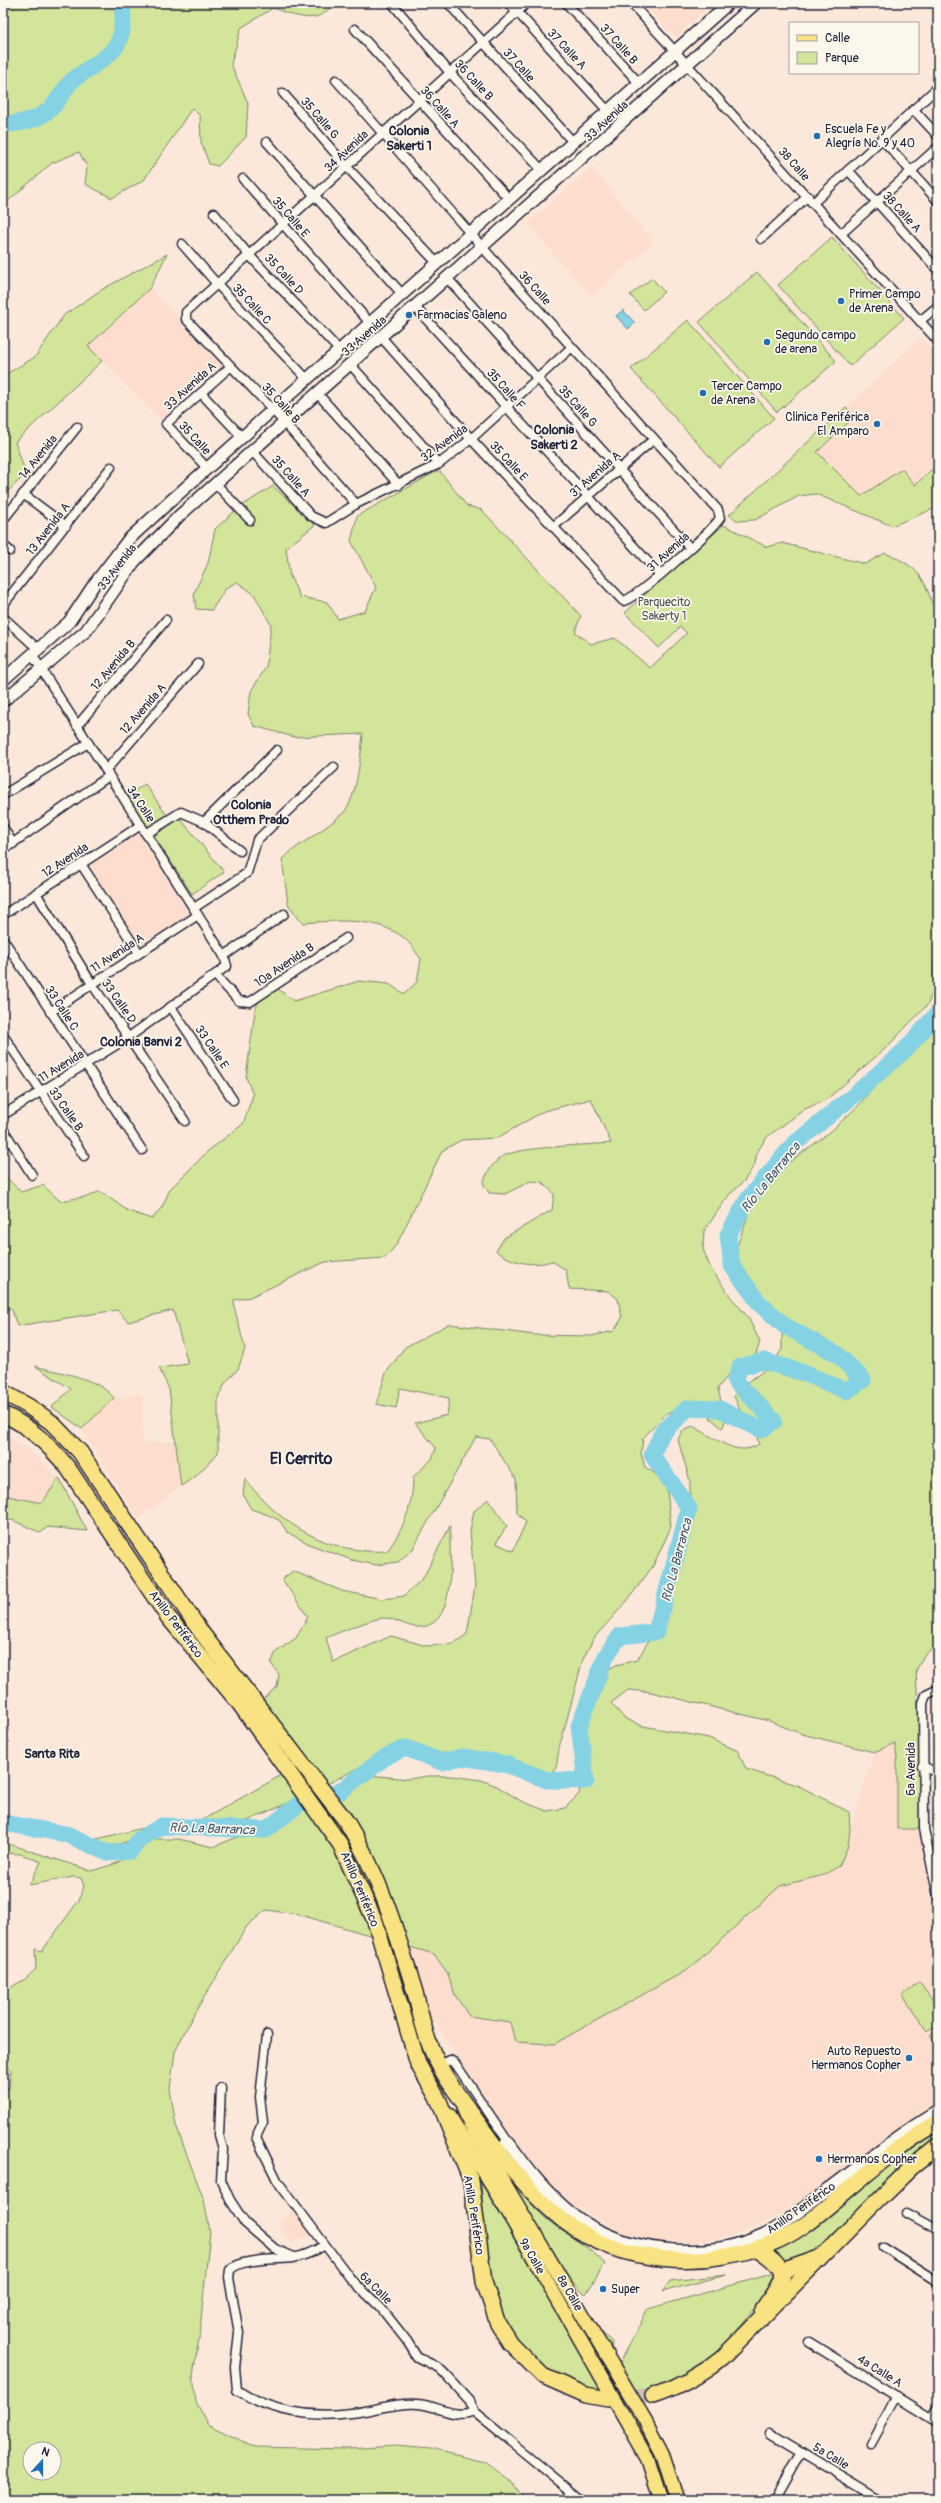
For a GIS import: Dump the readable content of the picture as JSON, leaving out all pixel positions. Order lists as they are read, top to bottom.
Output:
{
  "streets": {
    "highway": ["Anillo Periférico"],
    "main road": ["9a Calle", "8a Calle"],
    "street": [
      "37 Calle B",
      "37 Calle A",
      "37 Calle",
      "36 Calle B",
      "36 Calle A",
      "35 Calle G",
      "33 Avenida",
      "34 Avenida",
      "38 Calle",
      "38 Calle A",
      "35 Calle E",
      "35 Calle D",
      "36 Calle",
      "35 Calle C",
      "33 Avenida A",
      "35 Calle F",
      "35 Calle B",
      "35 Calle",
      "32 Avenida",
      "14 Avenida",
      "31 Avenida A",
      "35 Calle A",
      "13 Avenida A",
      "31 Avenida",
      "12 Avenida B",
      "12 Avenida A",
      "34 Calle",
      "12 Avenida",
      "11 Avenida A",
      "10a Avenida B",
      "33 Calle D",
      "33 Calle C",
      "33 Calle E",
      "11 Avenida",
      "33 Calle B",
      "6a Avenida",
      "6a Calle",
      "4a Calle A",
      "5a Calle"
    ]
  },
  "crossings": [
    ["37 Calle B", "33 Avenida"],
    ["37 Calle A", "33 Avenida"],
    ["37 Calle A", "34 Avenida"],
    ["37 Calle", "33 Avenida"],
    ["37 Calle", "34 Avenida"],
    ["36 Calle B", "33 Avenida"],
    ["36 Calle B", "34 Avenida"],
    ["36 Calle A", "33 Avenida"],
    ["36 Calle A", "34 Avenida"],
    ["35 Calle G", "33 Avenida"],
    ["35 Calle G", "34 Avenida"],
    ["35 Calle G", "32 Avenida"],
    ["35 Calle G", "31 Avenida A"],
    ["35 Calle G", "31 Avenida"],
    ["33 Avenida", "38 Calle"],
    ["33 Avenida", "35 Calle E"],
    ["33 Avenida", "35 Calle D"],
    ["33 Avenida", "36 Calle"],
    ["33 Avenida", "35 Calle C"],
    ["33 Avenida", "35 Calle F"],
    ["33 Avenida", "35 Calle B"],
    ["33 Avenida", "35 Calle"],
    ["33 Avenida", "35 Calle A"],
    ["33 Avenida", "34 Calle"],
    ["34 Avenida", "35 Calle E"],
    ["34 Avenida", "35 Calle D"],
    ["34 Avenida", "36 Calle"],
    ["34 Avenida", "35 Calle C"],
    ["34 Avenida", "35 Calle B"],
    ["35 Calle E", "32 Avenida"],
    ["35 Calle E", "31 Avenida A"],
    ["35 Calle E", "31 Avenida"],
    ["36 Calle", "32 Avenida"],
    ["36 Calle", "31 Avenida A"],
    ["36 Calle", "31 Avenida"],
    ["33 Avenida A", "35 Calle B"],
    ["33 Avenida A", "35 Calle"],
    ["35 Calle F", "32 Avenida"],
    ["35 Calle F", "31 Avenida A"],
    ["35 Calle F", "31 Avenida"],
    ["35 Calle B", "32 Avenida"],
    ["32 Avenida", "35 Calle A"],
    ["12 Avenida B", "34 Calle"],
    ["12 Avenida A", "34 Calle"],
    ["34 Calle", "12 Avenida"],
    ["34 Calle", "11 Avenida A"],
    ["34 Calle", "11 Avenida"],
    ["12 Avenida", "33 Calle D"],
    ["11 Avenida A", "33 Calle D"],
    ["11 Avenida A", "33 Calle C"],
    ["10a Avenida B", "11 Avenida"],
    ["33 Calle D", "11 Avenida"],
    ["33 Calle C", "11 Avenida"],
    ["33 Calle E", "11 Avenida"],
    ["11 Avenida", "33 Calle B"],
    ["Anillo Periférico", "9a Calle"],
    ["Anillo Periférico", "8a Calle"]
  ],
  "districts": [
    "Colonia Sakerti 1",
    "Colonia Sakerti 2",
    "Colonia Otthem Prado",
    "Colonia Banvi 2",
    "El Cerrito",
    "Santa Rita"
  ],
  "water": ["Río La Barranca"],
  "parks": ["Parquecito Sakerty 1"],
  "places": [
    "Escuela Fe y Alegría No. 9 y 40",
    "Primer Campo de Arena",
    "Farmacias Galeno",
    "Segundo campo de arena",
    "Tercer Campo de Arena",
    "Clinica Periférica El Amparo",
    "Auto Repuesto Hermanos Copher",
    "Hermanos Copher",
    "Super"
  ],
  "legend": ["Calle", "Parque"],
  "north": "top"
}
